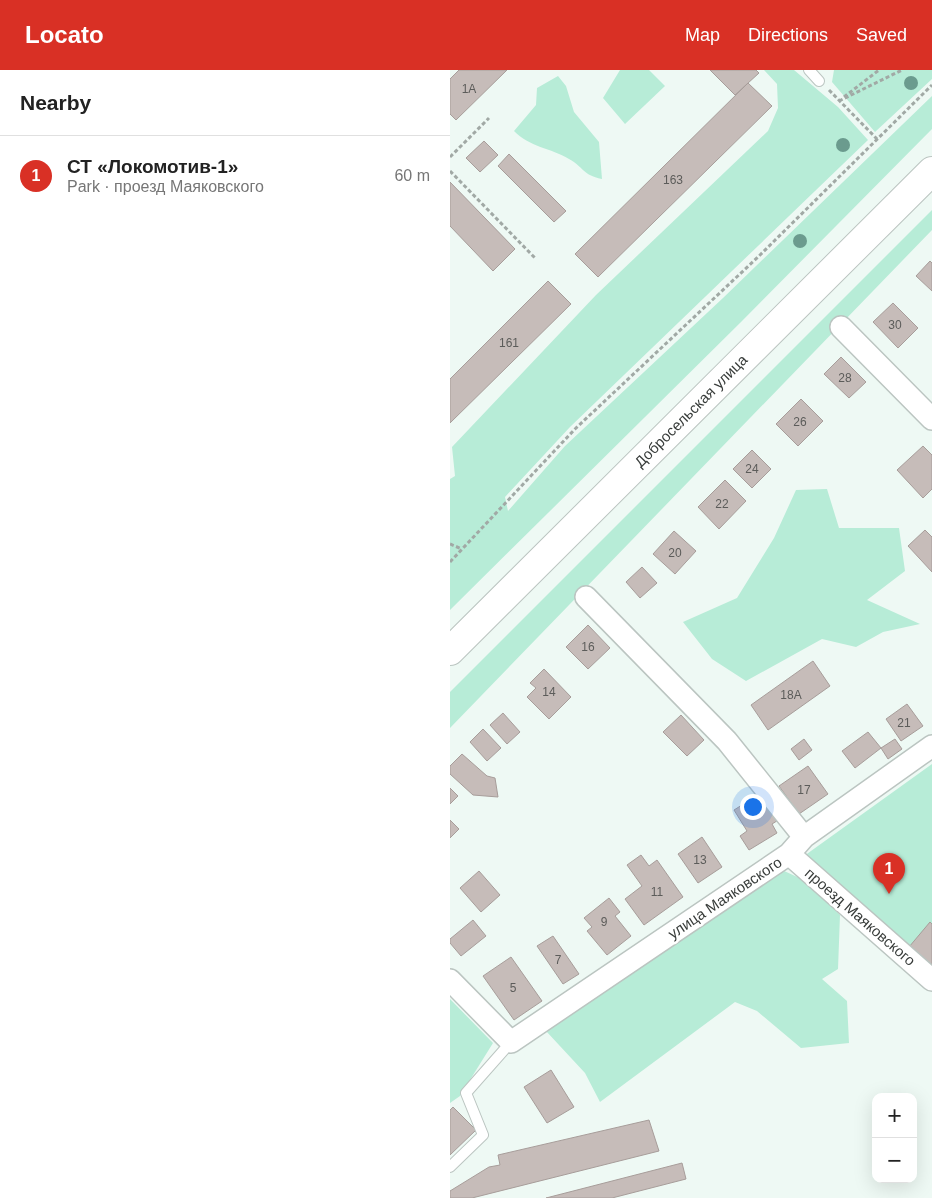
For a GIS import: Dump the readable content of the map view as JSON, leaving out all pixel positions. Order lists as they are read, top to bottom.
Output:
{
  "streets": {
    "main road": ["Добросельская улица"],
    "street": ["улица Маяковского", "проезд Маяковского"]
  },
  "crossings": [
    ["улица Маяковского", "проезд Маяковского"]
  ],
  "house_numbers": [
    "1А",
    "163",
    "30",
    "161",
    "28",
    "26",
    "24",
    "22",
    "20",
    "16",
    "14",
    "18А",
    "21",
    "17",
    "13",
    "11",
    "9",
    "7",
    "5"
  ],
  "page": {
    "header": "Locato",
    "nav": ["Map", "Directions", "Saved"],
    "heading": "Nearby",
    "list": [
      {
        "mark": "1",
        "name": "СТ «Локомотив-1»",
        "note": "Park · проезд Маяковского",
        "value": "60 m"
      }
    ],
    "pins": "1",
    "map_buttons": ["+", "−"]
  }
}
